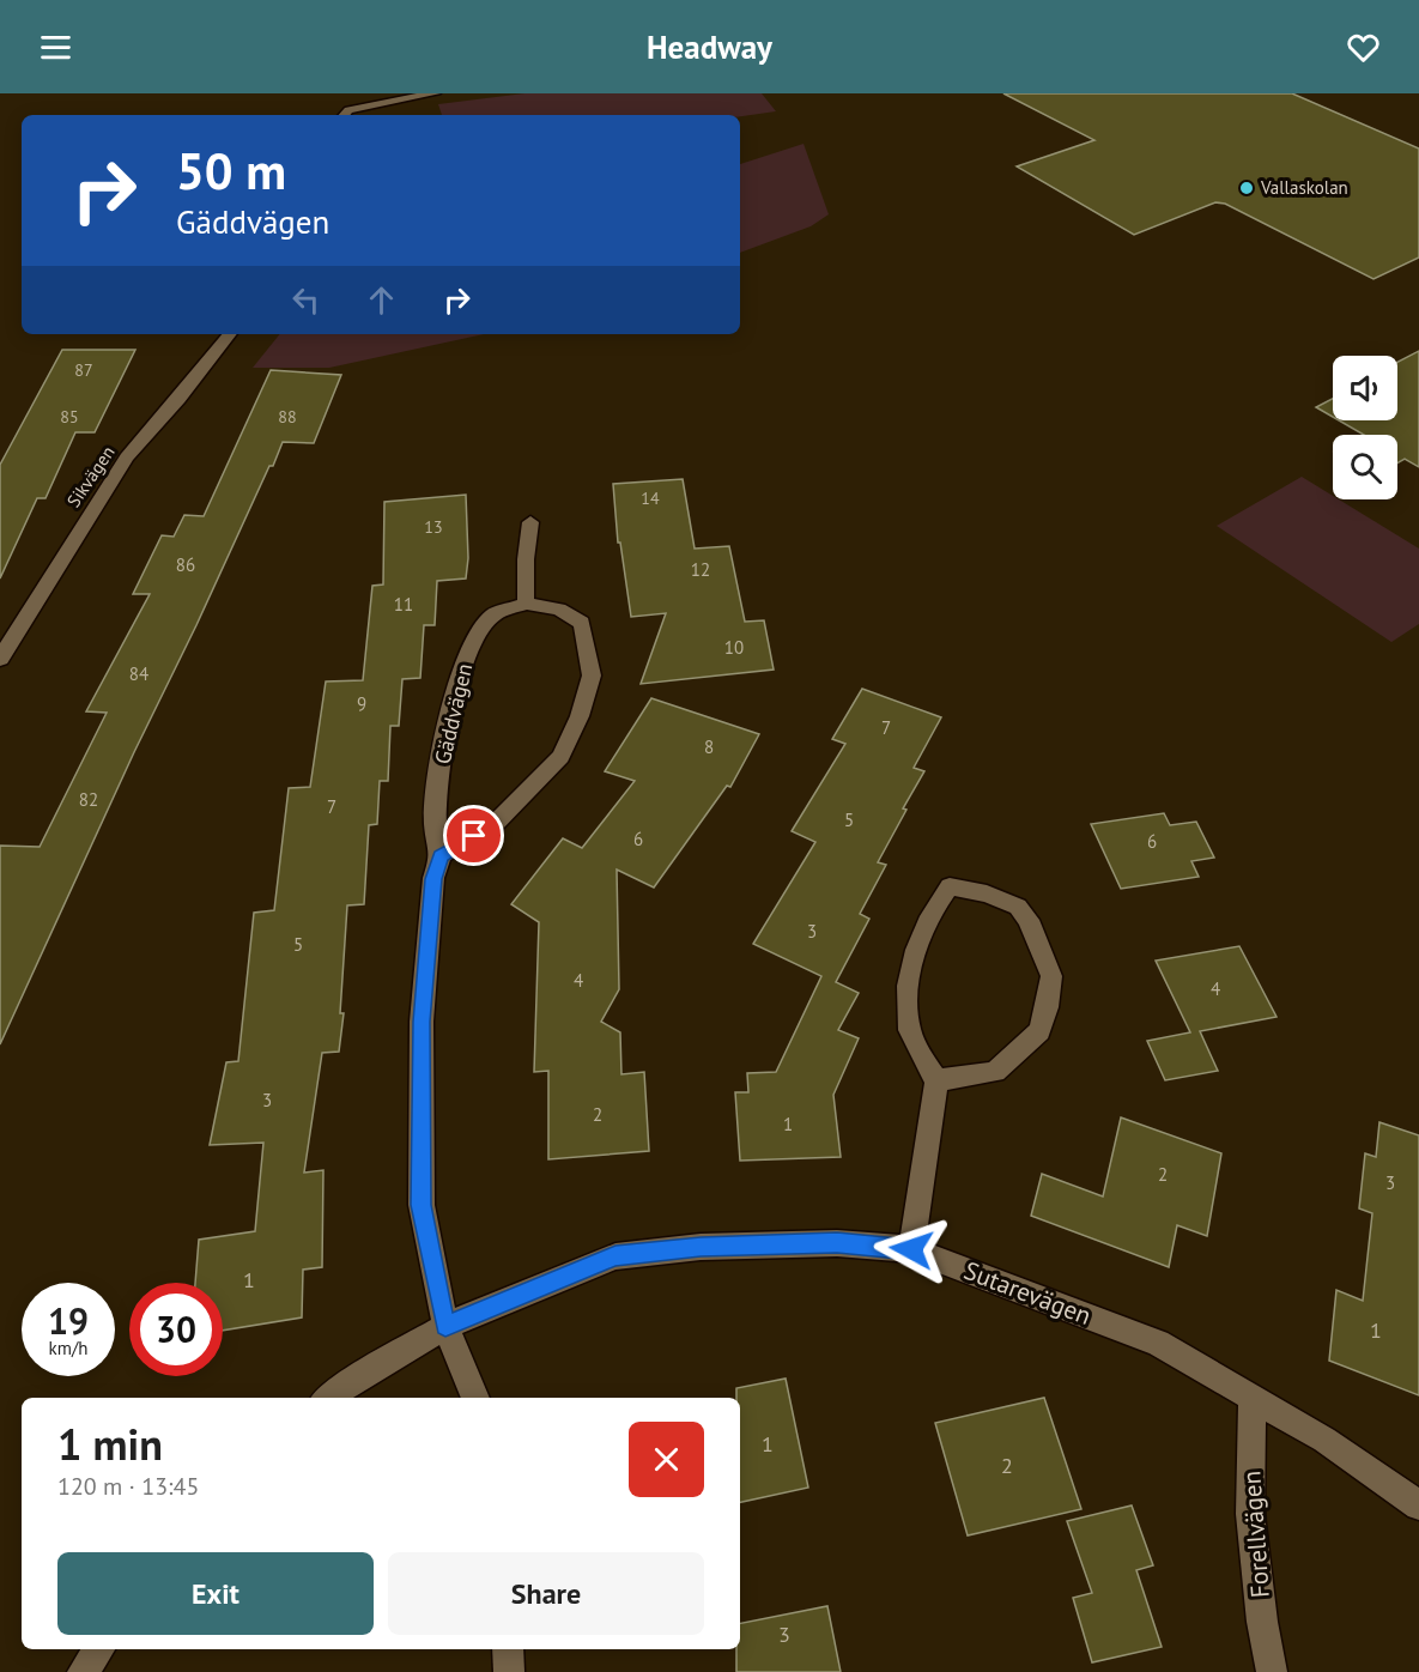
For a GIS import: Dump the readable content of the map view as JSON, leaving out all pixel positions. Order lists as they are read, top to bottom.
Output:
{
  "streets": {
    "street": [
      "Sikvägen",
      "Gäddvägen",
      "Sutarevägen",
      "Forellvägen"
    ]
  },
  "crossings": [
    ["Gäddvägen", "Sutarevägen"],
    ["Sutarevägen", "Forellvägen"]
  ],
  "places": ["Vallaskolan"],
  "house_numbers": [
    "87",
    "85",
    "88",
    "14",
    "13",
    "86",
    "12",
    "11",
    "10",
    "84",
    "9",
    "7",
    "8",
    "82",
    "7",
    "5",
    "6",
    "6",
    "3",
    "5",
    "4",
    "4",
    "3",
    "2",
    "1",
    "2",
    "3",
    "1",
    "1",
    "1",
    "2",
    "3"
  ],
  "page": {
    "header": "Headway",
    "turn": ["50 m", "Gäddvägen"],
    "speed": "19 km/h",
    "limit": "30",
    "heading": ["1 min", "120 m · 13:45"],
    "buttons": ["Exit", "Share"]
  }
}
